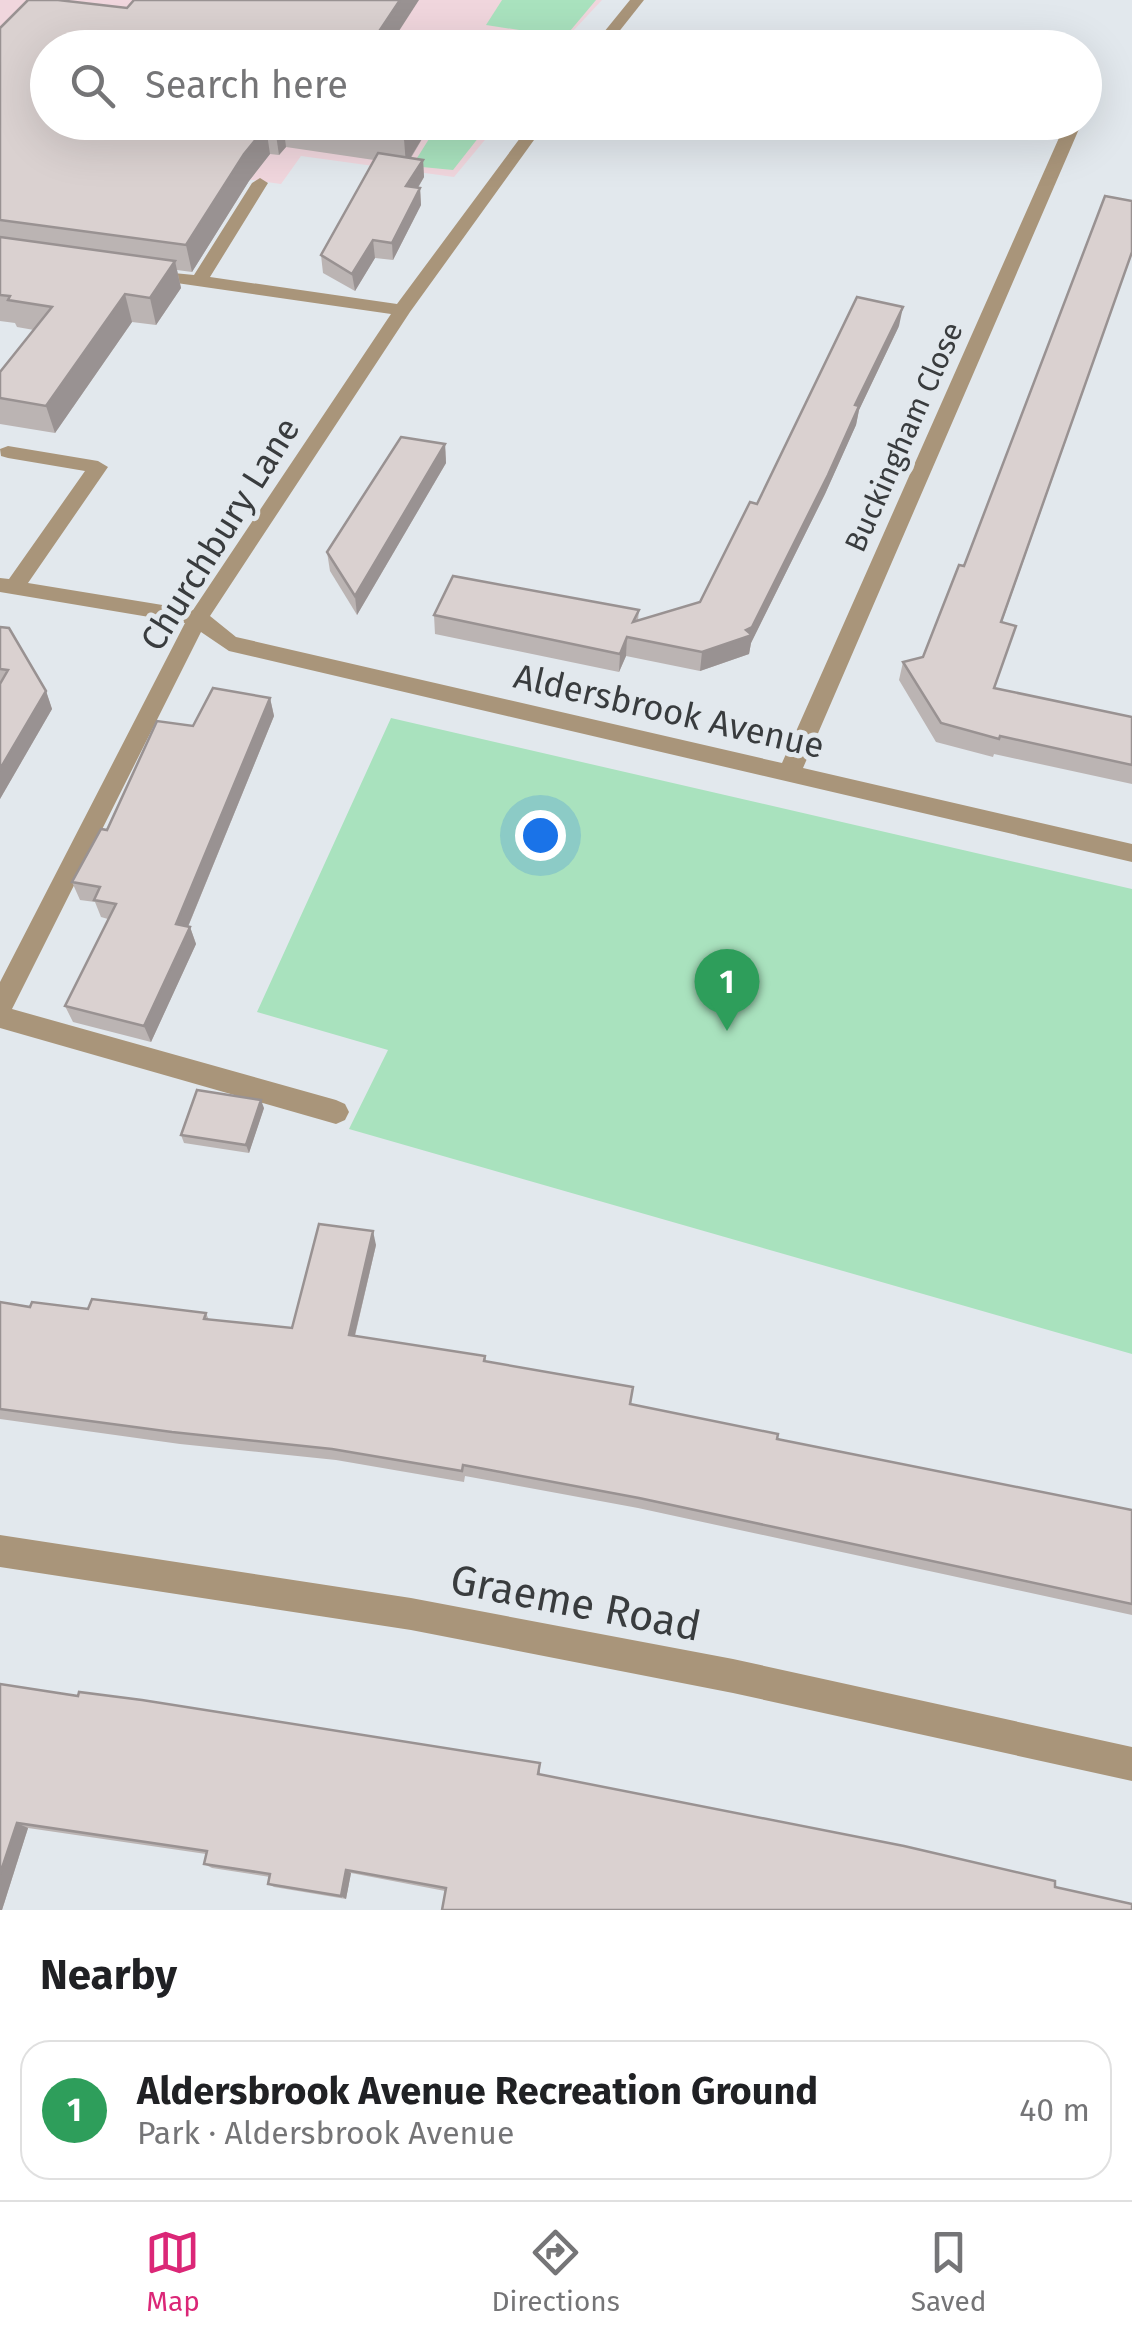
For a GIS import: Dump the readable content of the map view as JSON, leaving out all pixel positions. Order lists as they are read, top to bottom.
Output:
{
  "streets": {
    "street": [
      "Buckingham Close",
      "Churchbury Lane",
      "Aldersbrook Avenue",
      "Graeme Road"
    ]
  },
  "crossings": [
    ["Buckingham Close", "Aldersbrook Avenue"],
    ["Churchbury Lane", "Aldersbrook Avenue"]
  ],
  "page": {
    "search": "Search here",
    "pins": "1",
    "heading": "Nearby",
    "list": [
      {
        "mark": "1",
        "name": "Aldersbrook Avenue Recreation Ground",
        "note": "Park · Aldersbrook Avenue",
        "value": "40 m"
      }
    ],
    "nav": ["Map", "Directions", "Saved"]
  }
}
